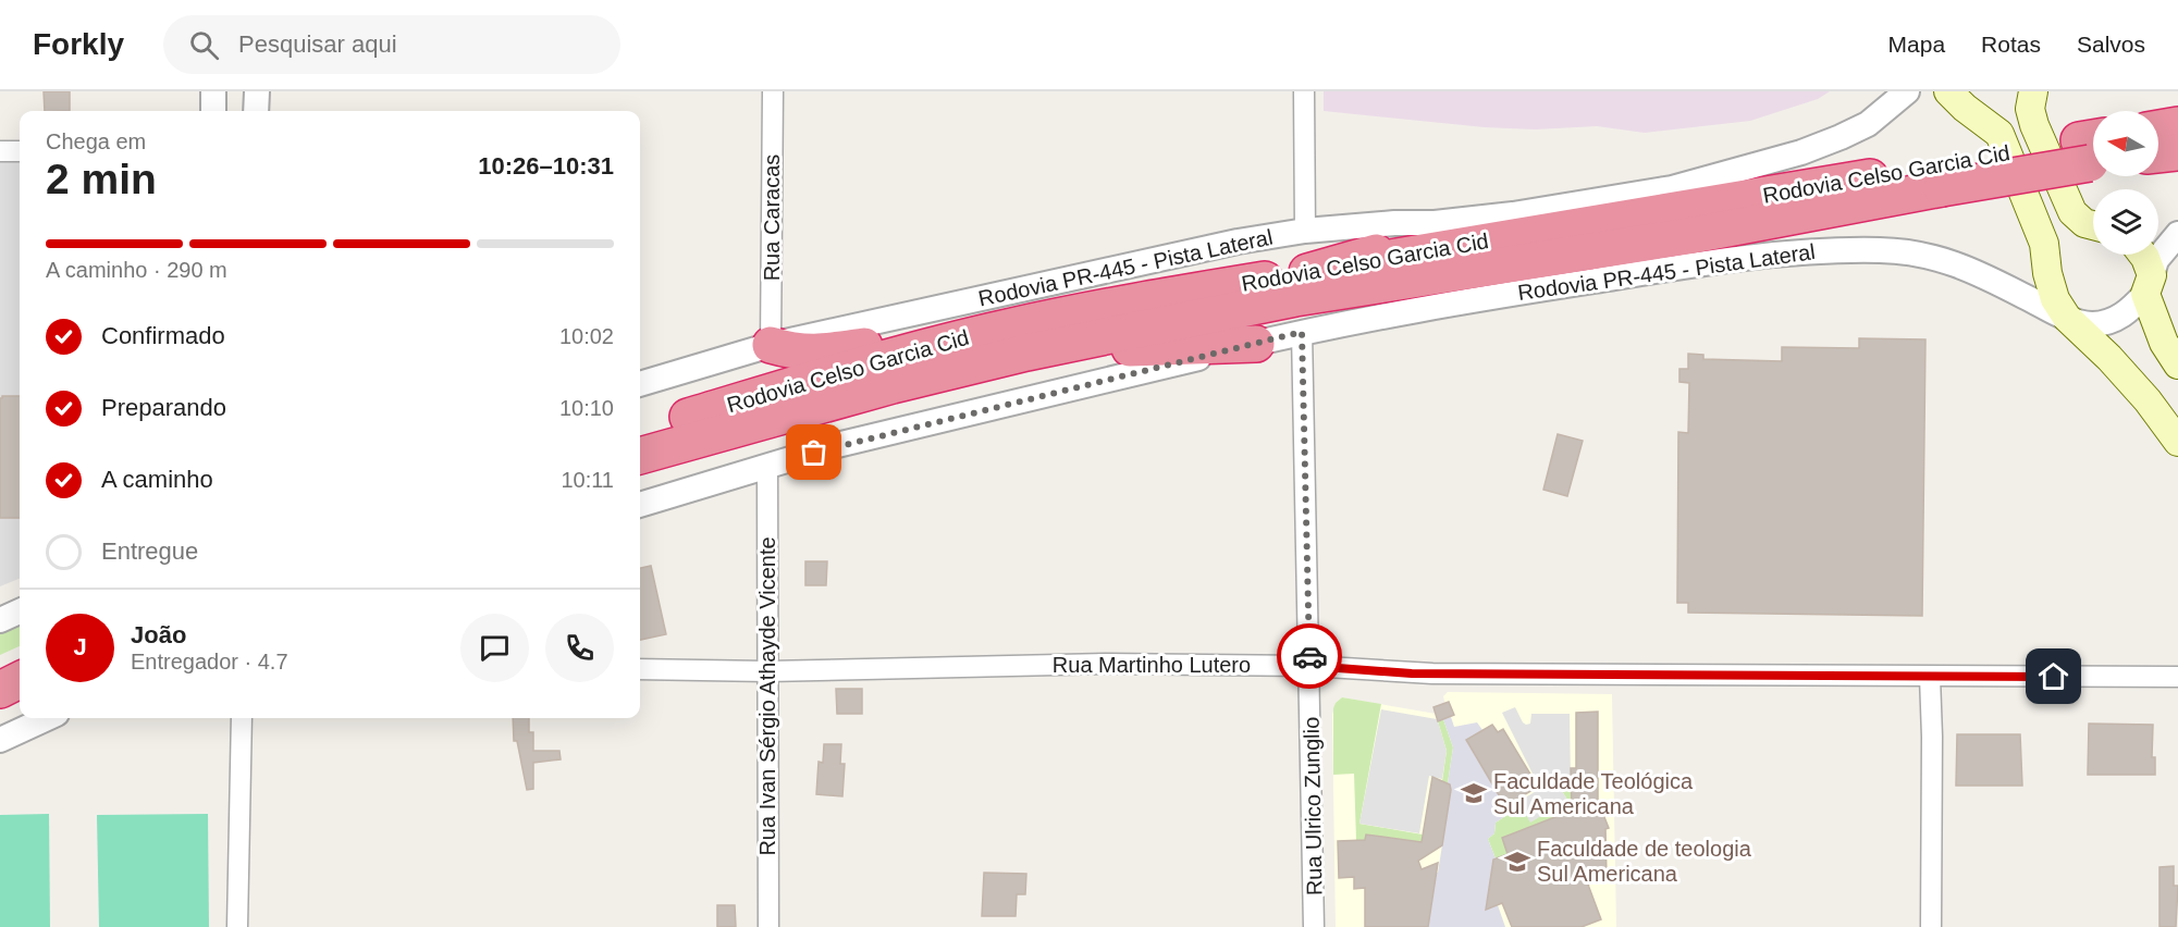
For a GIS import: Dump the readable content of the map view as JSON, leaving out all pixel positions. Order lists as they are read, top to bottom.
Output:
{
  "streets": {
    "highway": ["Rodovia Celso Garcia Cid"],
    "street": [
      "Rua Caracas",
      "Rodovia PR-445 - Pista Lateral",
      "Rua Martinho Lutero",
      "Rua Ivan Sérgio Athayde Vicente",
      "Rua Ulrico Zunglio"
    ]
  },
  "crossings": [
    ["Rodovia Celso Garcia Cid", "Rua Caracas"],
    ["Rodovia Celso Garcia Cid", "Rodovia PR-445 - Pista Lateral"],
    ["Rodovia PR-445 - Pista Lateral", "Rua Ulrico Zunglio"],
    ["Rua Martinho Lutero", "Rua Ivan Sérgio Athayde Vicente"],
    ["Rua Martinho Lutero", "Rua Ulrico Zunglio"]
  ],
  "places": {
    "school or university": ["Faculdade Teológica Sul Americana", "Faculdade de teologia Sul Americana"]
  },
  "north": "left",
  "page": {
    "header": "Forkly",
    "search": "Pesquisar aqui",
    "nav": ["Mapa", "Rotas", "Salvos"],
    "heading": ["2 min", "Chega em", "10:26–10:31"],
    "panel": ["João", "Entregador · 4.7"],
    "bar": "A caminho · 290 m",
    "list": [
      ["Confirmado", "10:02"],
      ["Preparando", "10:10"],
      ["A caminho", "10:11"],
      "Entregue"
    ],
    "round": "J"
  }
}
